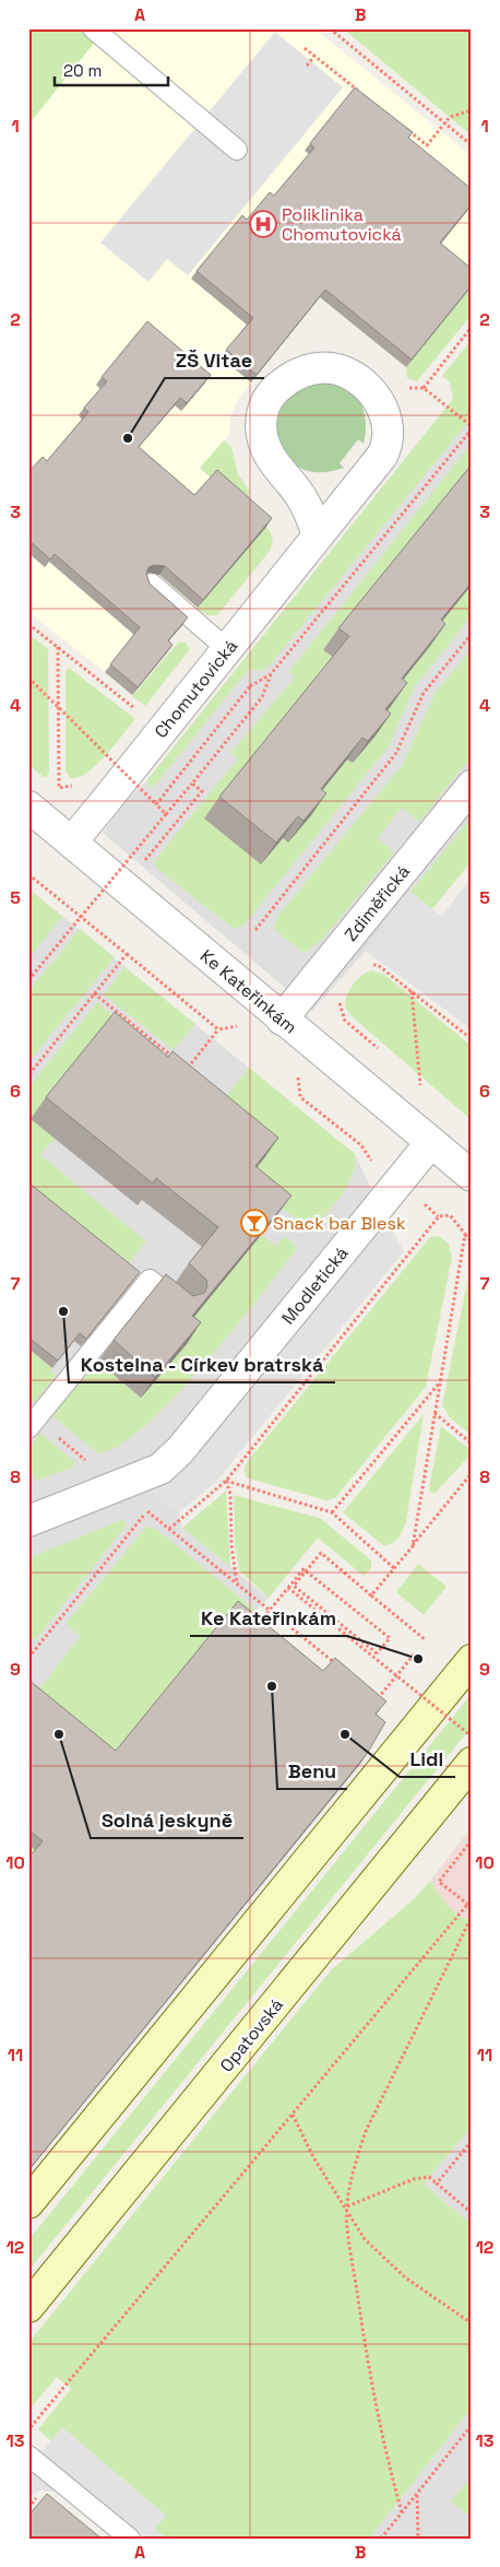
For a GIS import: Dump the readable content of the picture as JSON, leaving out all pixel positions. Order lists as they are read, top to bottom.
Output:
{
  "streets": {
    "main road": ["Opatovská"],
    "street": [
      "Chomutovická",
      "Zdiměřická",
      "Ke Kateřinkám",
      "Modletická"
    ]
  },
  "crossings": [
    ["Chomutovická", "Ke Kateřinkám"],
    ["Zdiměřická", "Ke Kateřinkám"],
    ["Ke Kateřinkám", "Modletická"]
  ],
  "places": {
    "hospital": ["Poliklinika Chomutovická"],
    "other": [
      "ZŠ Vitae",
      "Kostelna - Církev bratrská",
      "Ke Kateřinkám",
      "Benu",
      "Solná jeskyně",
      "Lidl"
    ],
    "bar": ["Snack bar Blesk"]
  },
  "scale_bar": "20 m",
  "grid": {
    "columns": ["A", "B"],
    "rows": [
      "1",
      "2",
      "3",
      "4",
      "5",
      "6",
      "7",
      "8",
      "9",
      "10",
      "11",
      "12",
      "13"
    ]
  }
}
